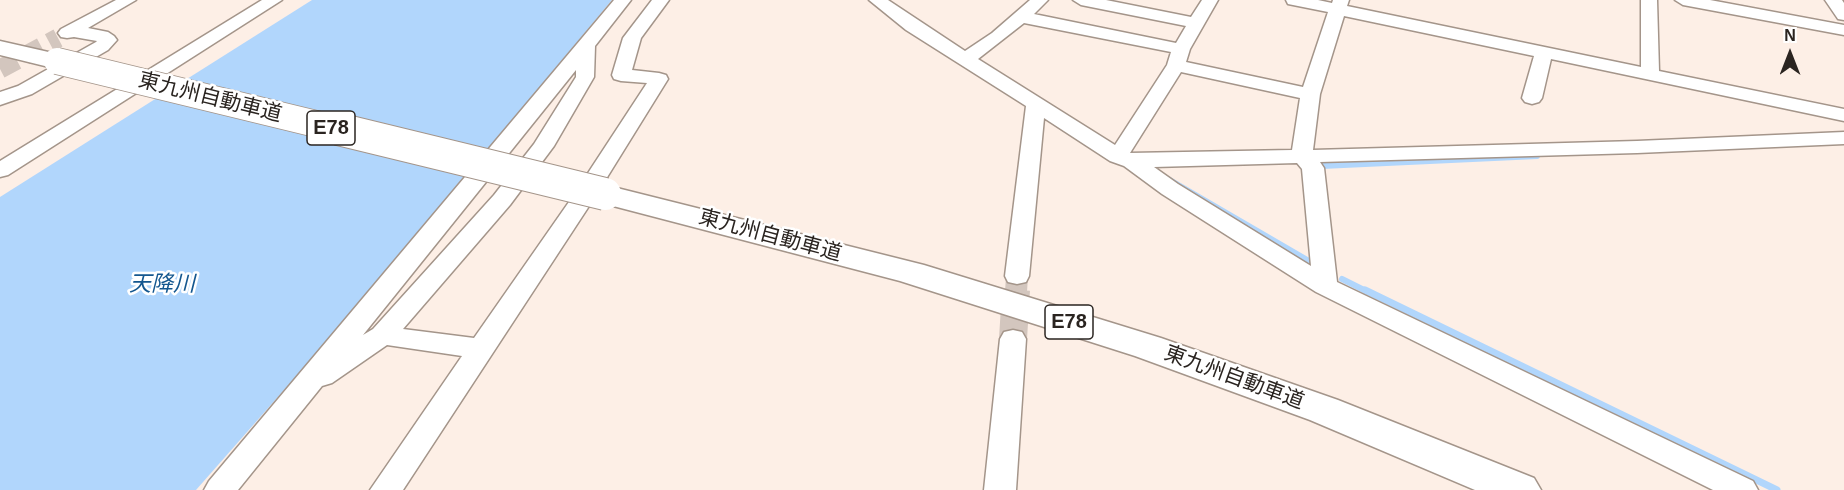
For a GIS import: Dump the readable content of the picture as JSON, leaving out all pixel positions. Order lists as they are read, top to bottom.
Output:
{
  "streets": {
    "highway": ["東九州自動車道", "E78"]
  },
  "water": ["天降川"],
  "north": "top"
}
